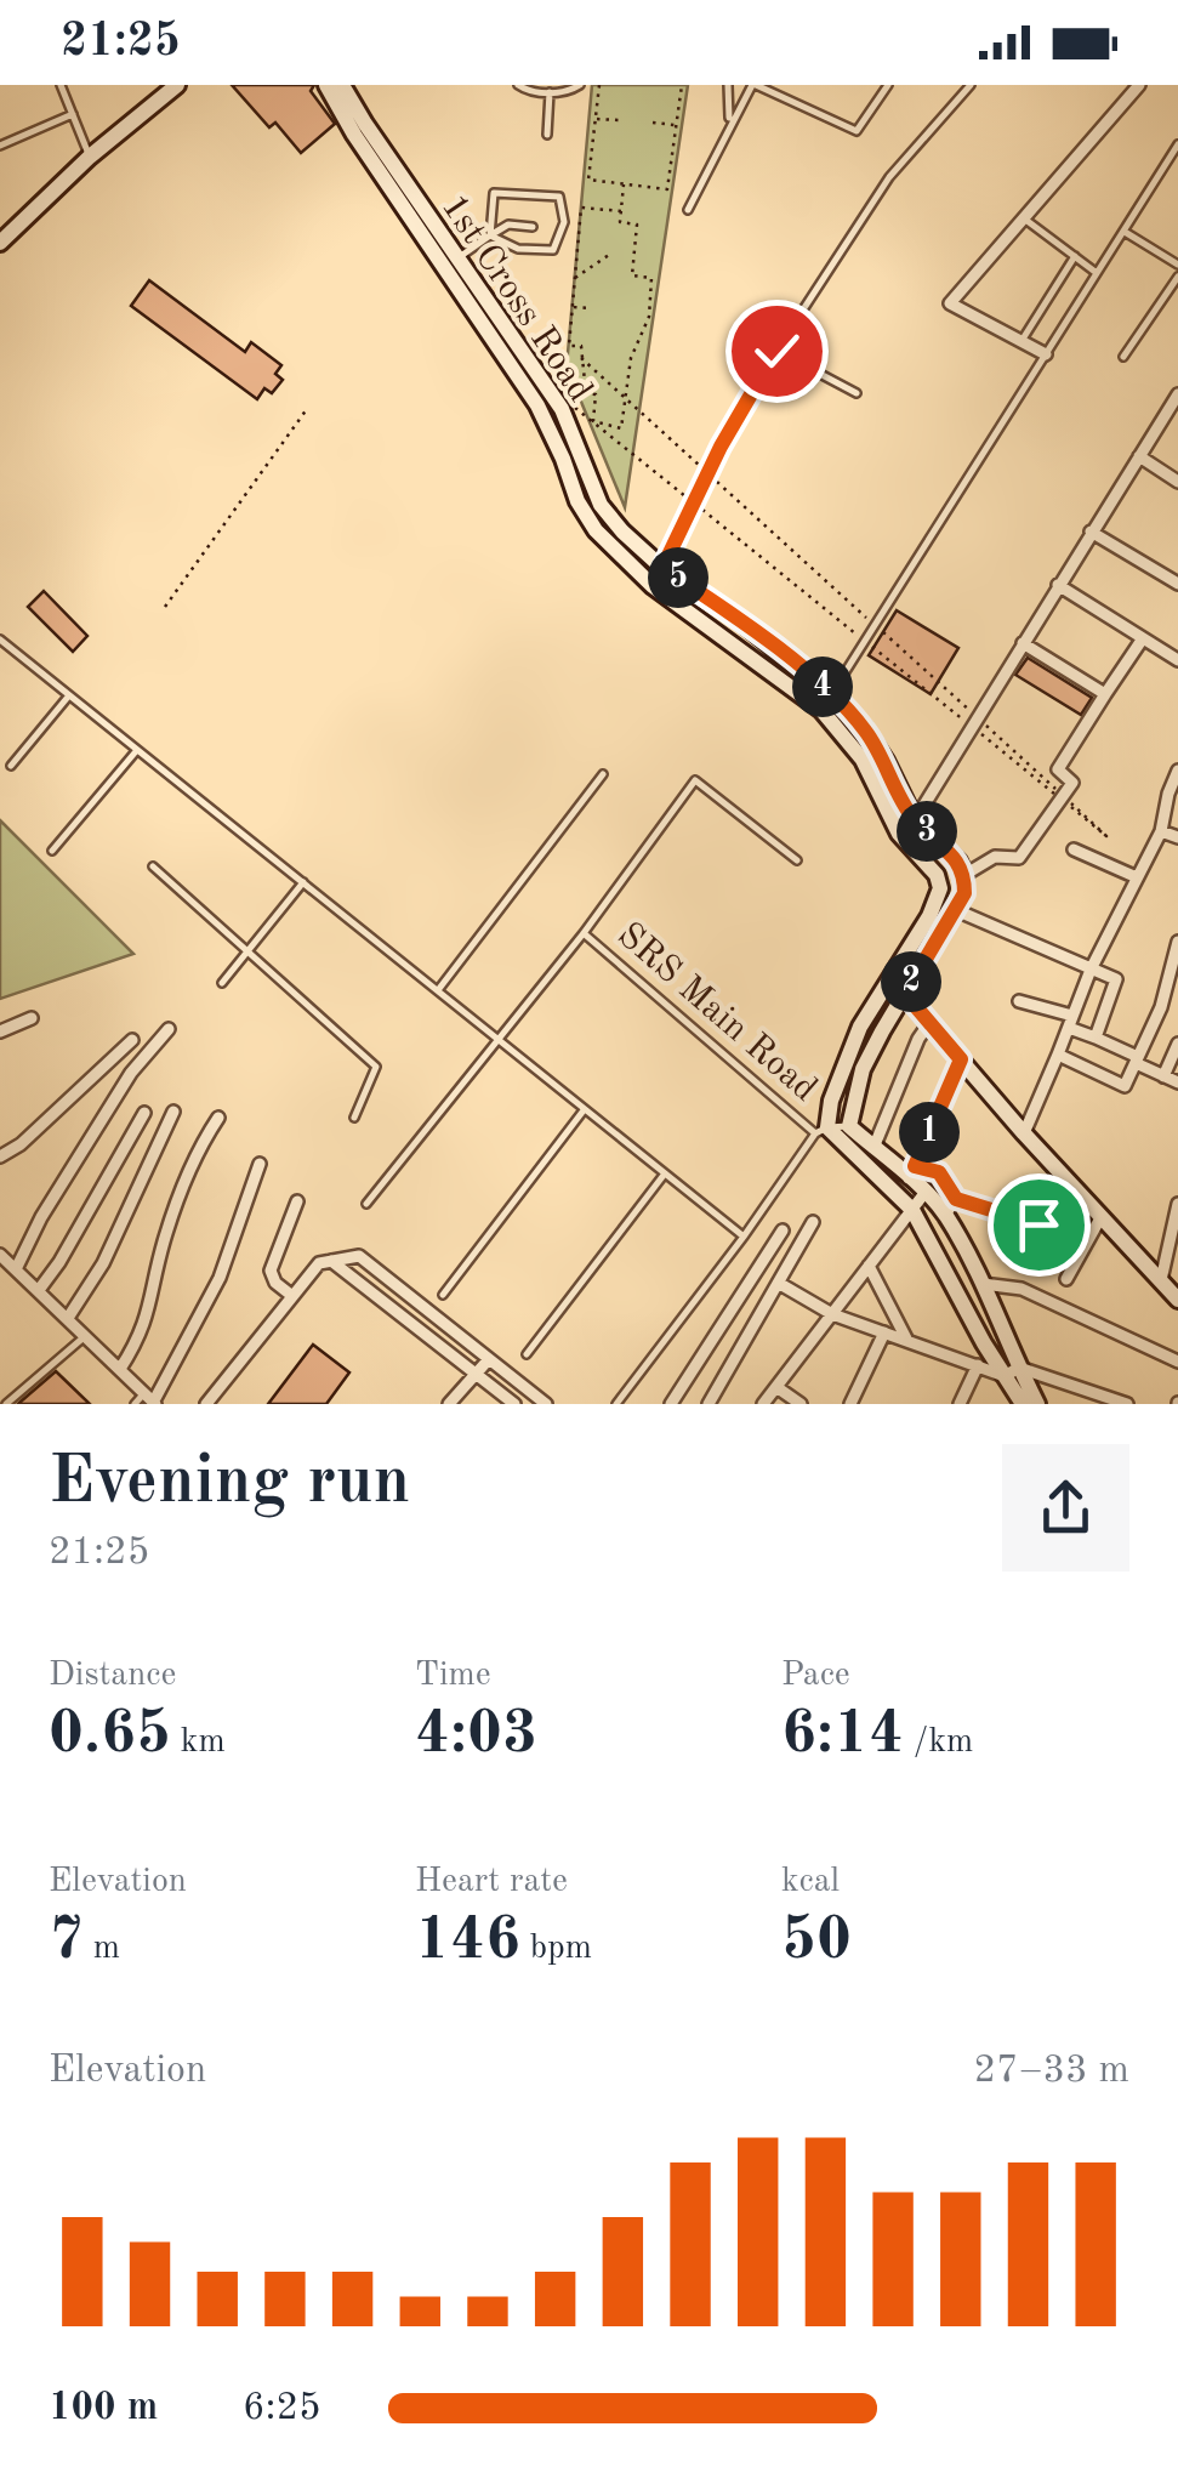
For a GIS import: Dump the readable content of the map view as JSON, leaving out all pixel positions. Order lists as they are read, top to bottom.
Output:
{
  "streets": {
    "street": ["1st Cross Road", "SRS Main Road"]
  },
  "page": {
    "status": "21:25",
    "pins": [
      "5",
      "4",
      "3",
      "2",
      "1"
    ],
    "heading": ["Evening run", "21:25"],
    "stats": [
      ["Distance", "0.65 km"],
      ["Time", "4:03"],
      ["Pace", "6:14 /km"],
      ["Elevation", "7 m"],
      ["Heart rate", "146 bpm"],
      ["kcal", "50"]
    ],
    "chart": ["Elevation", "27–33 m"],
    "list": [
      {
        "name": "100 m",
        "note": "6:25"
      }
    ]
  }
}
